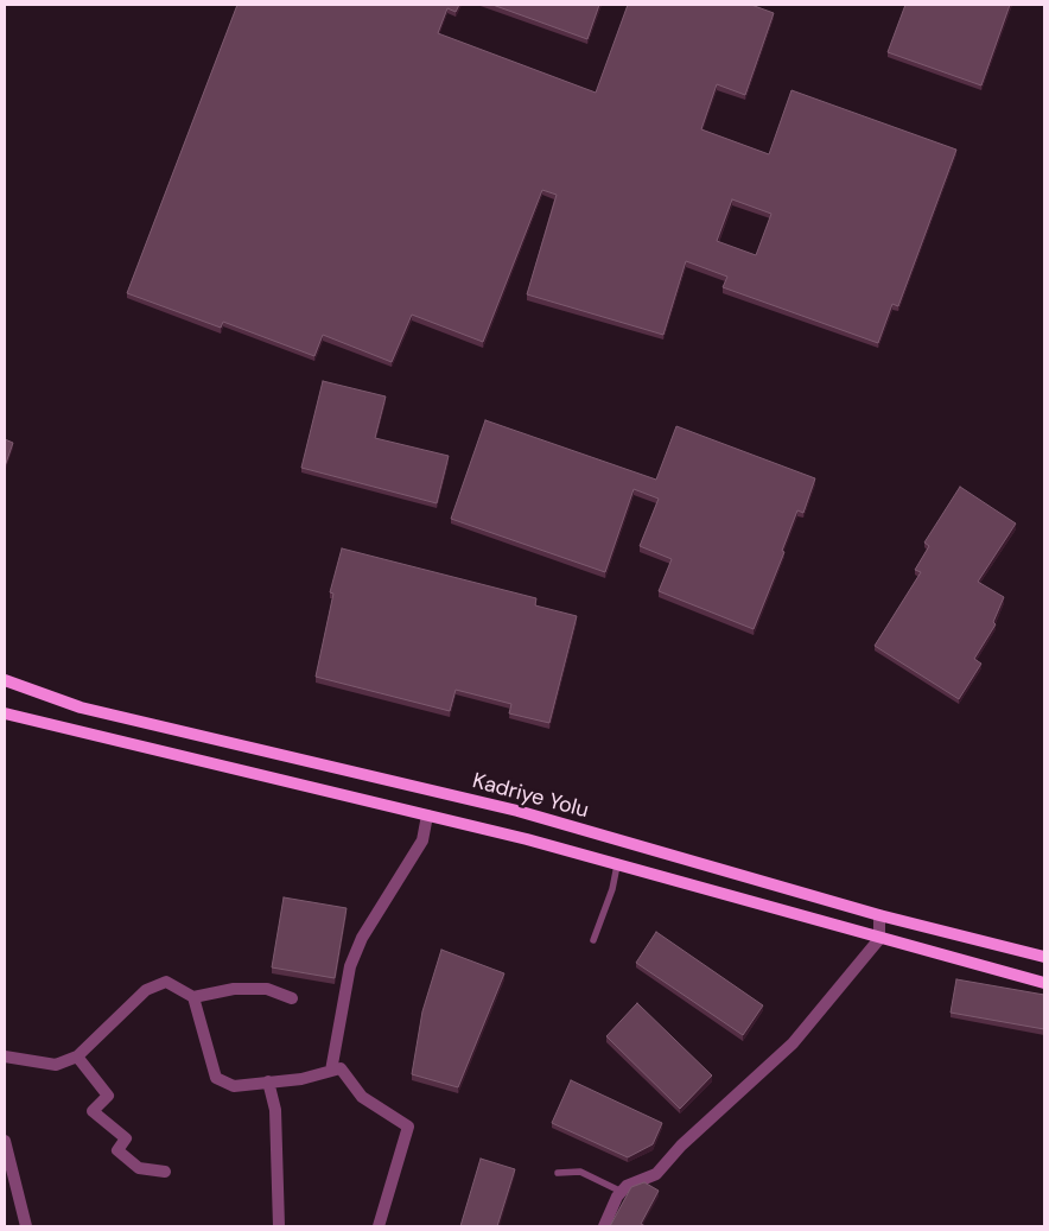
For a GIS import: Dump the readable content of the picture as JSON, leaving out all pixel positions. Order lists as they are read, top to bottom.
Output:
{
  "streets": {
    "main road": ["Kadriye Yolu"]
  }
}
